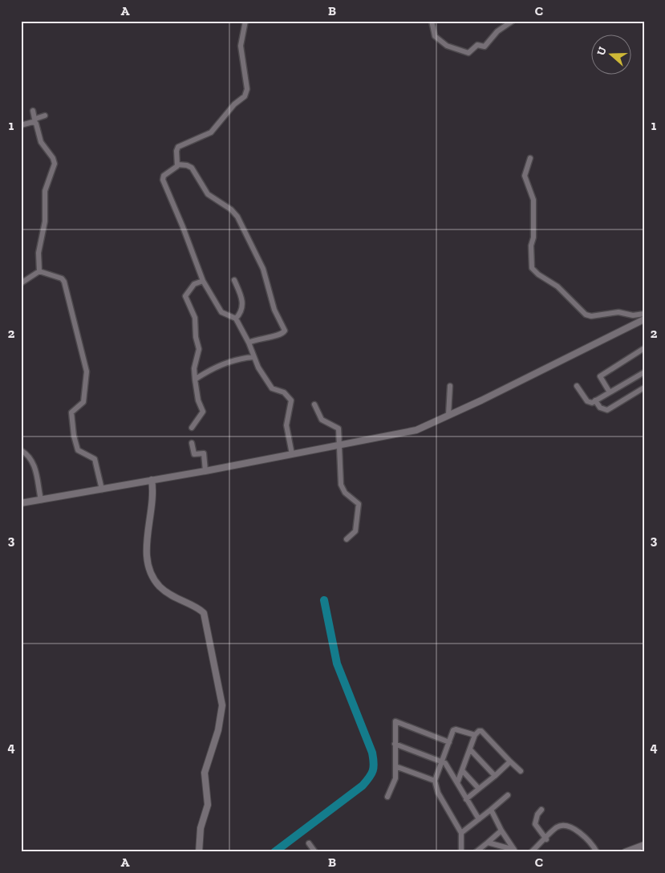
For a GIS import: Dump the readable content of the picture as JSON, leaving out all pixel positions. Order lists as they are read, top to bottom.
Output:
{
  "north": "left",
  "grid": {
    "columns": ["A", "B", "C"],
    "rows": [
      "1",
      "2",
      "3",
      "4"
    ]
  }
}
